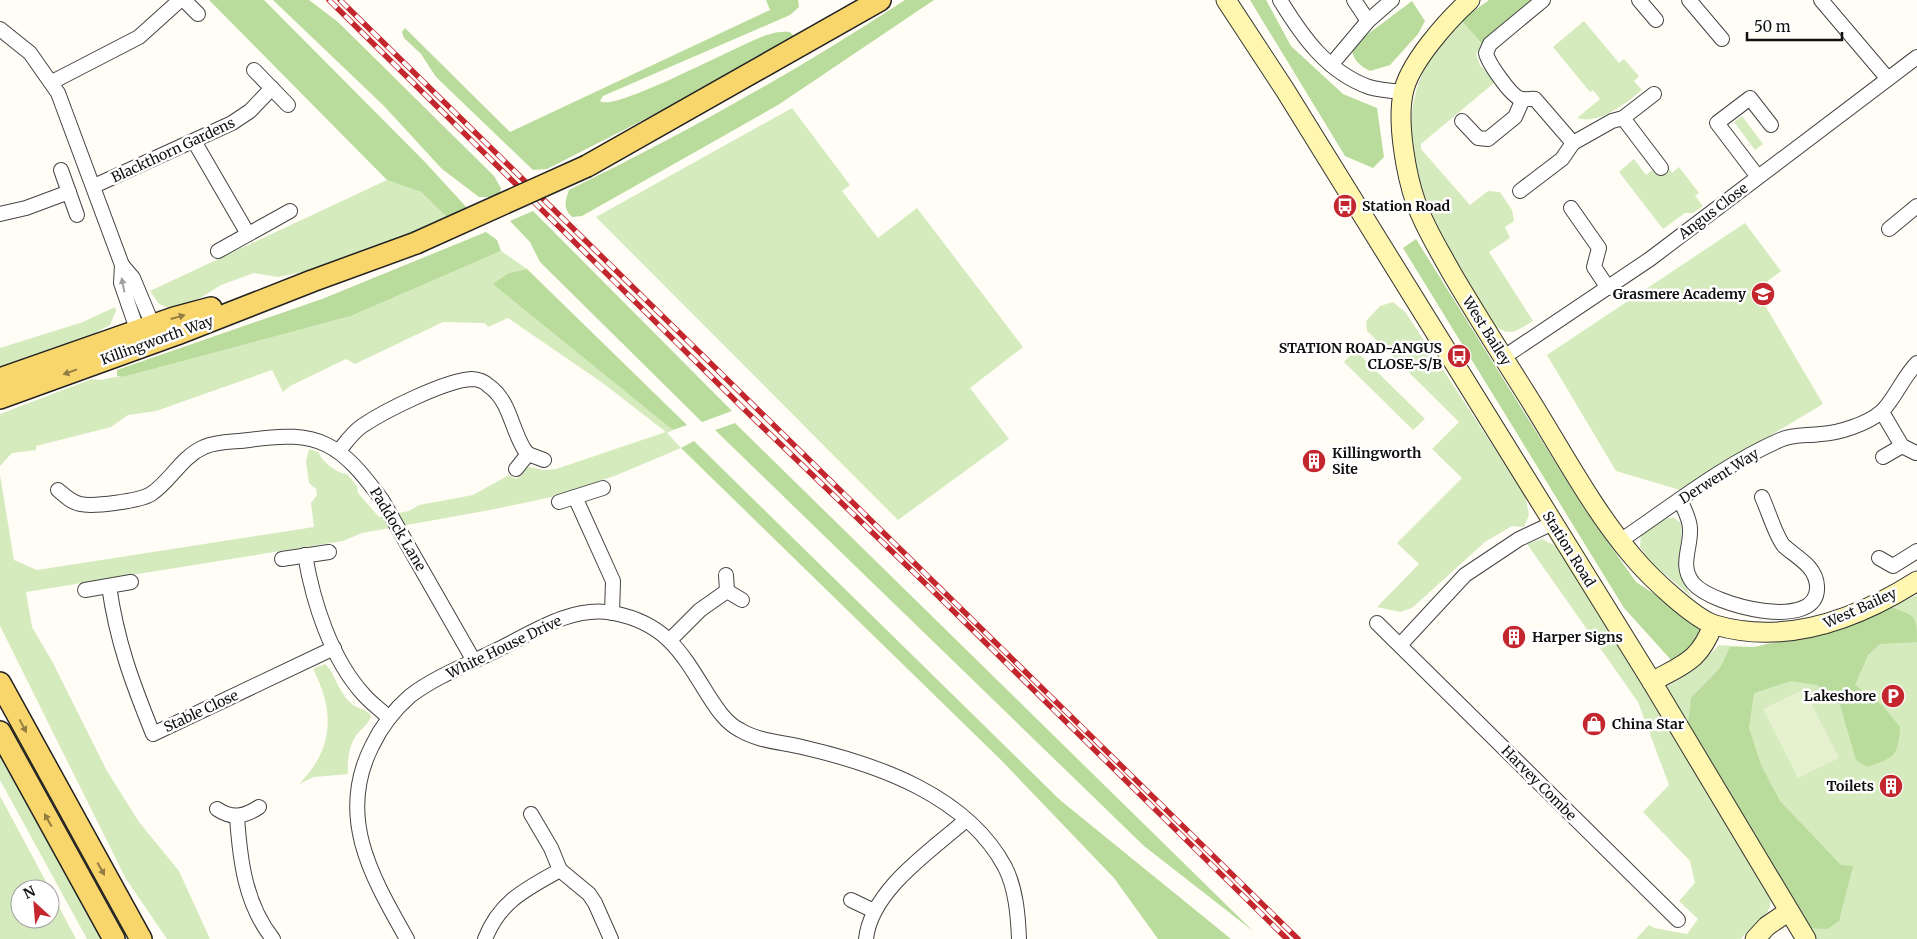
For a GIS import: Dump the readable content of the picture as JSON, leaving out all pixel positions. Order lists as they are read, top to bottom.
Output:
{
  "streets": {
    "main road": ["West Bailey", "Killingworth Way", "Station Road"],
    "street": [
      "Blackthorn Gardens",
      "Angus Close",
      "Derwent Way",
      "Paddock Lane",
      "White House Drive",
      "Stable Close",
      "Harvey Combe"
    ]
  },
  "crossings": [
    ["Angus Close", "West Bailey"],
    ["West Bailey", "Derwent Way"],
    ["Paddock Lane", "White House Drive"]
  ],
  "places": {
    "bus stop": ["Station Road", "STATION ROAD-ANGUS CLOSE-S/B"],
    "school or university": ["Grasmere Academy"],
    "building": ["Killingworth Site", "Harper Signs", "Toilets"],
    "parking": ["Lakeshore"],
    "shop": ["China Star"]
  },
  "scale_bar": "50 m",
  "north": "top left"
}
